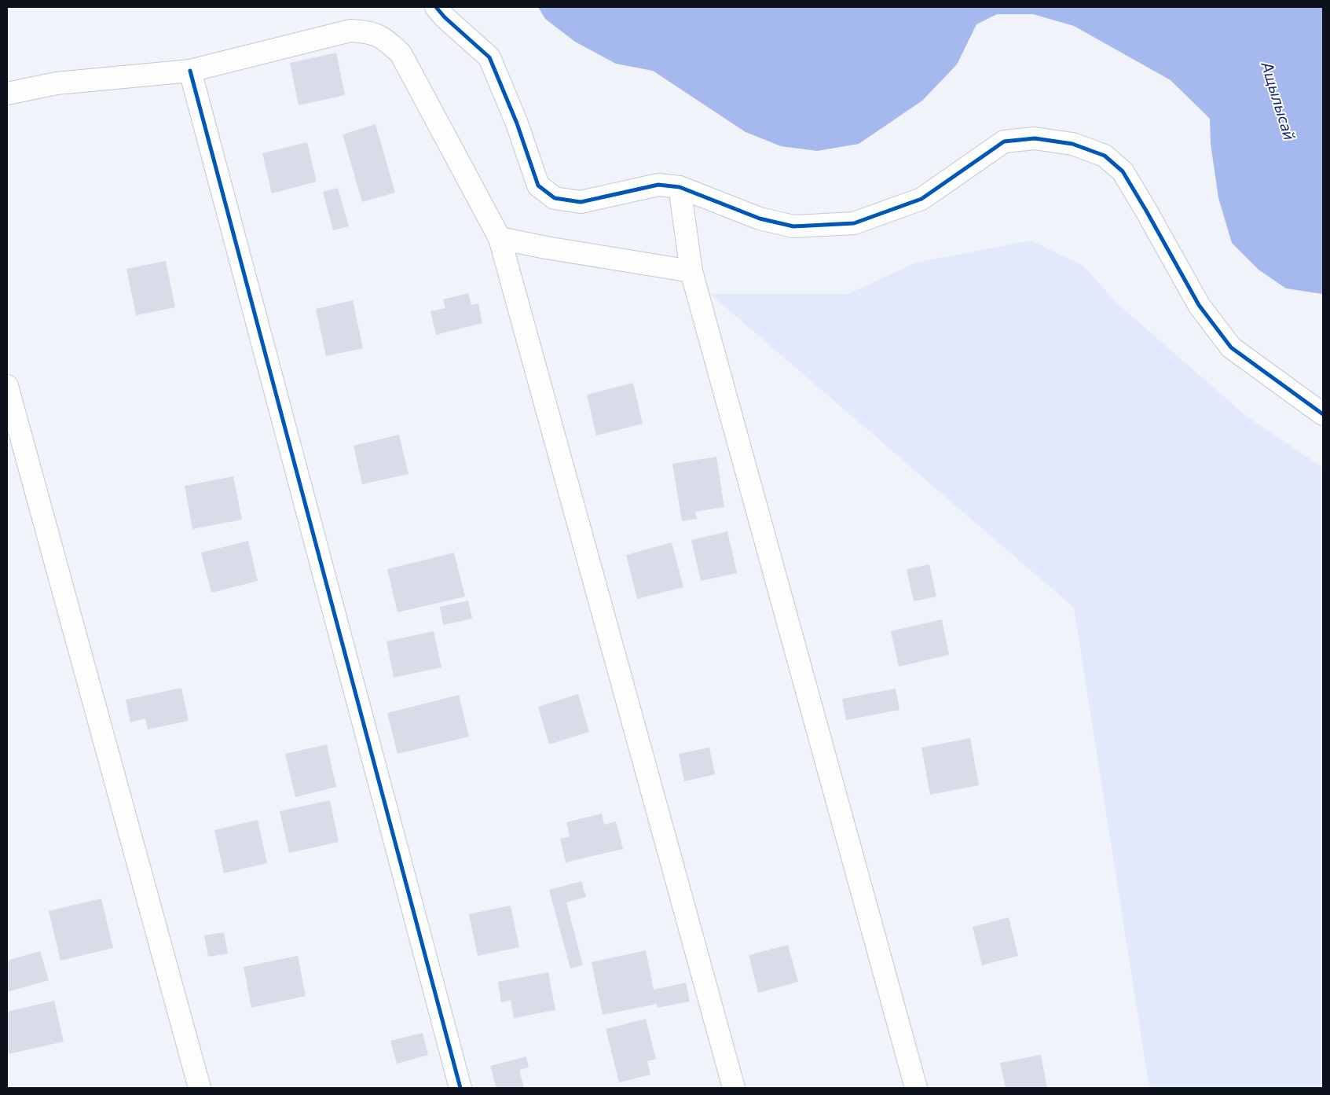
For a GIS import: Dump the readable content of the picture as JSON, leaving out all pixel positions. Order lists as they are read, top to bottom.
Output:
{
  "water": ["Ащылысай"]
}
